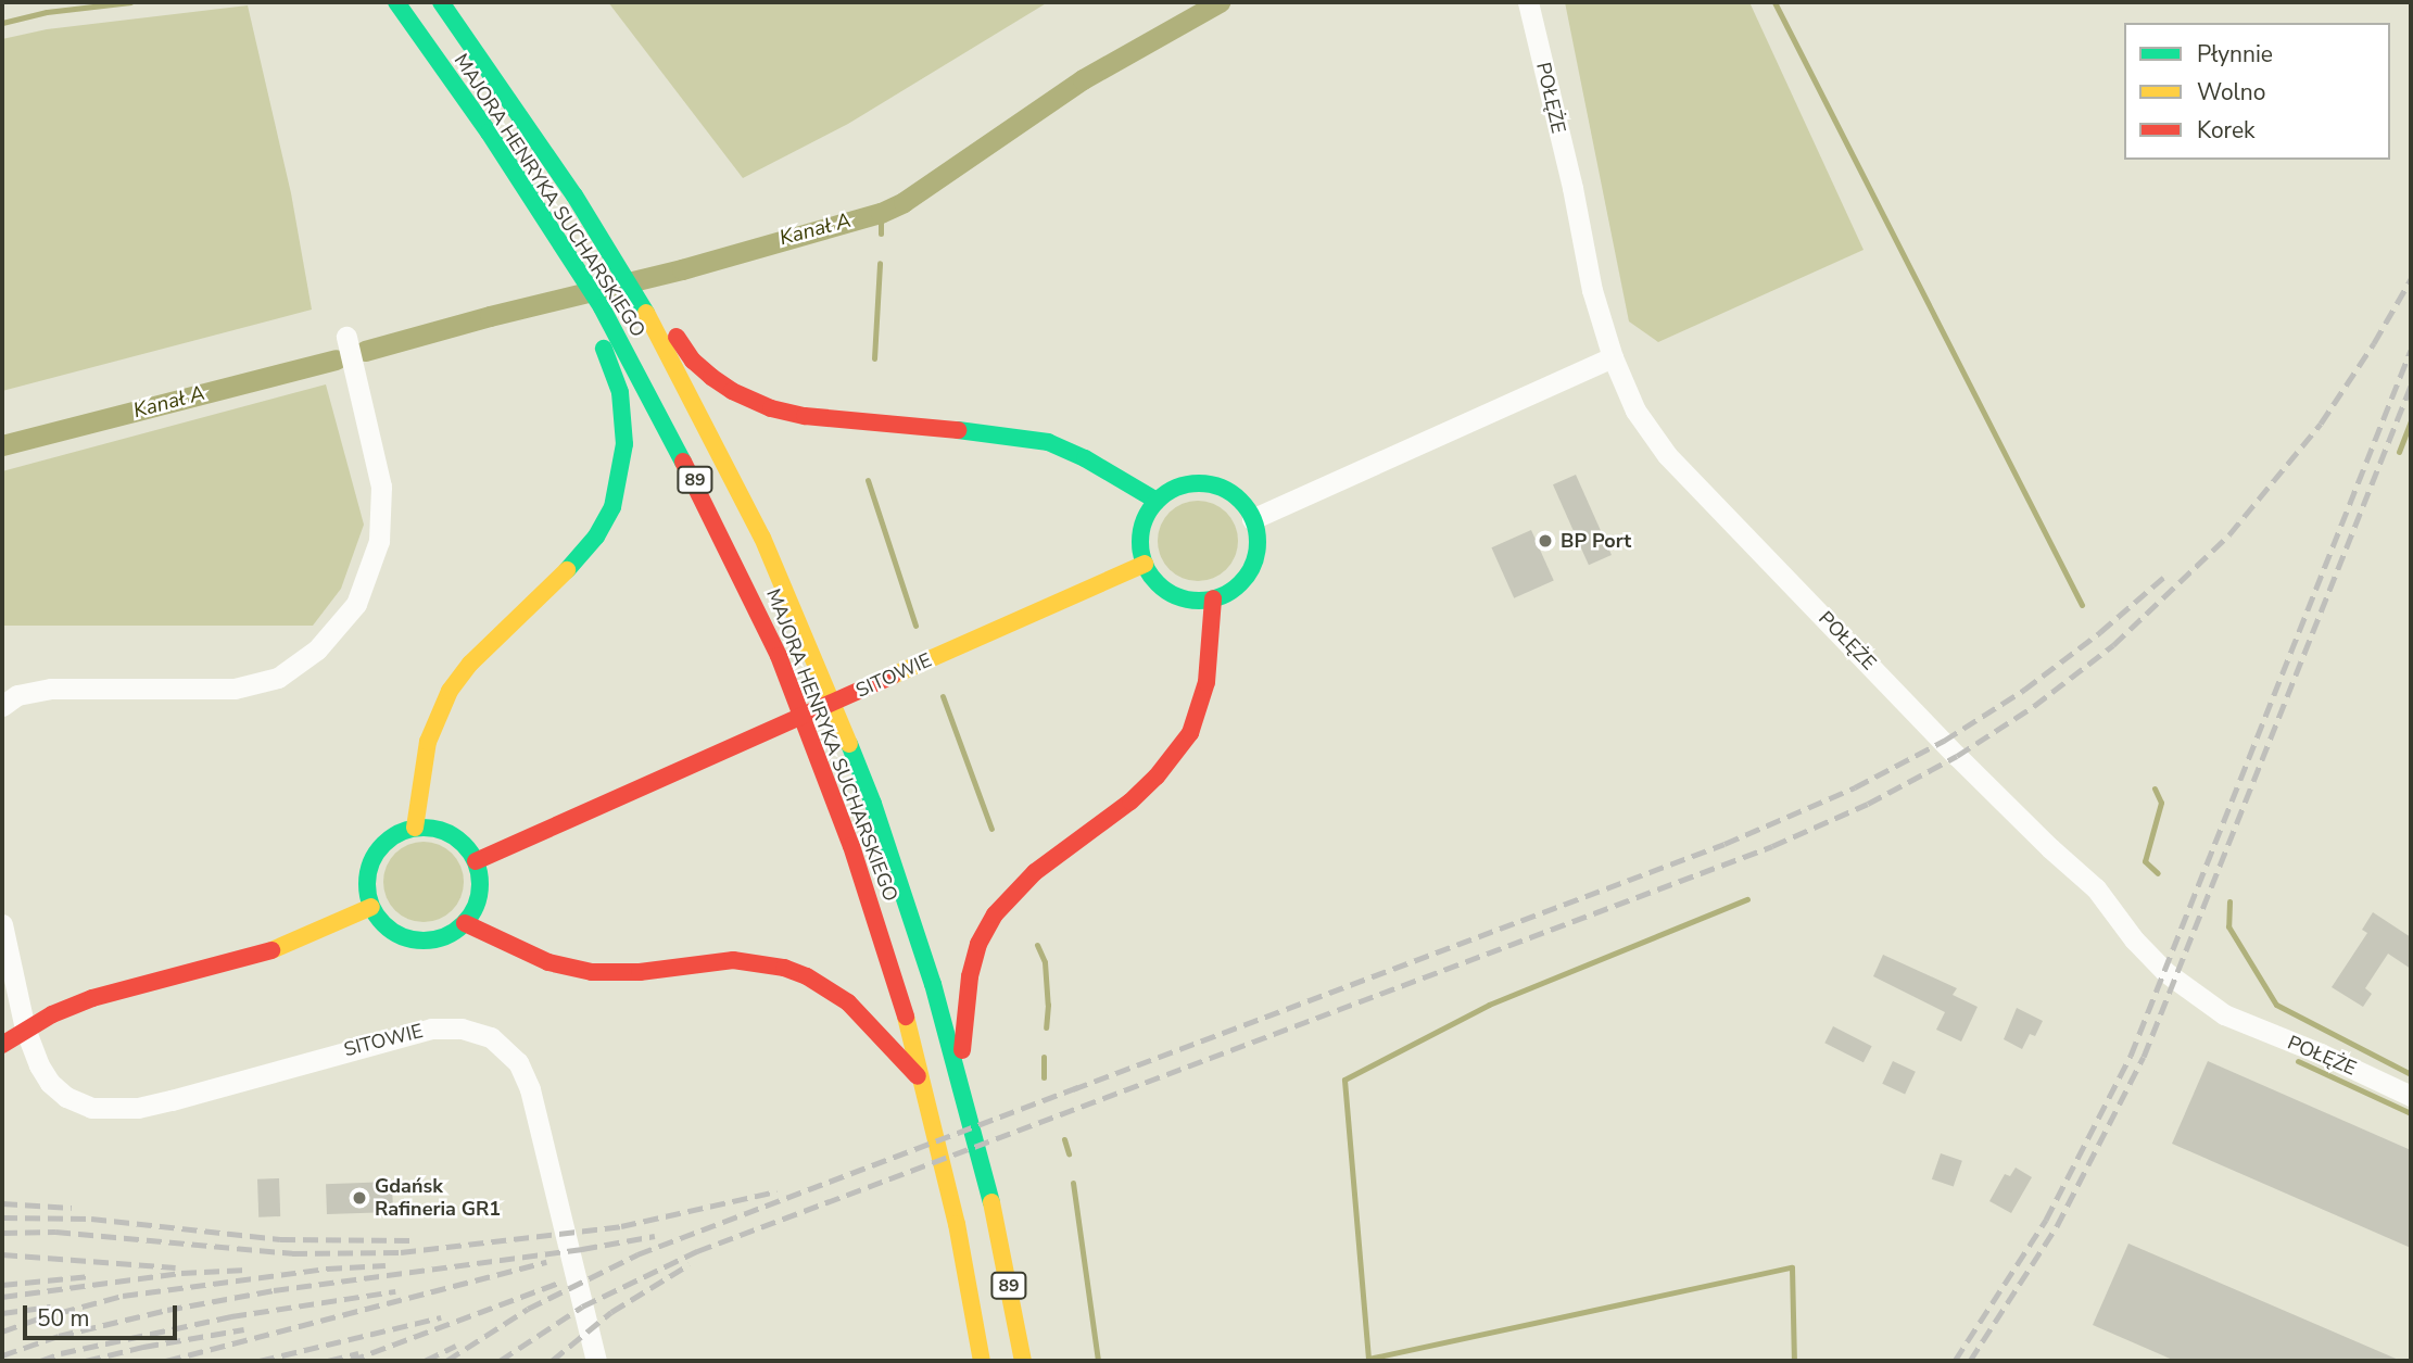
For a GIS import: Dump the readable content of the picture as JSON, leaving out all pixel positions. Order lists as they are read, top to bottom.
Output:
{
  "streets": {
    "main road": ["MAJORA HENRYKA SUCHARSKIEGO", "89", "SITOWIE"],
    "street": ["POŁĘŻE"]
  },
  "water": ["Kanał A"],
  "places": ["BP Port", "Gdańsk Rafineria GR1"],
  "legend": ["Płynnie", "Wolno", "Korek"],
  "scale_bar": "50 m"
}
